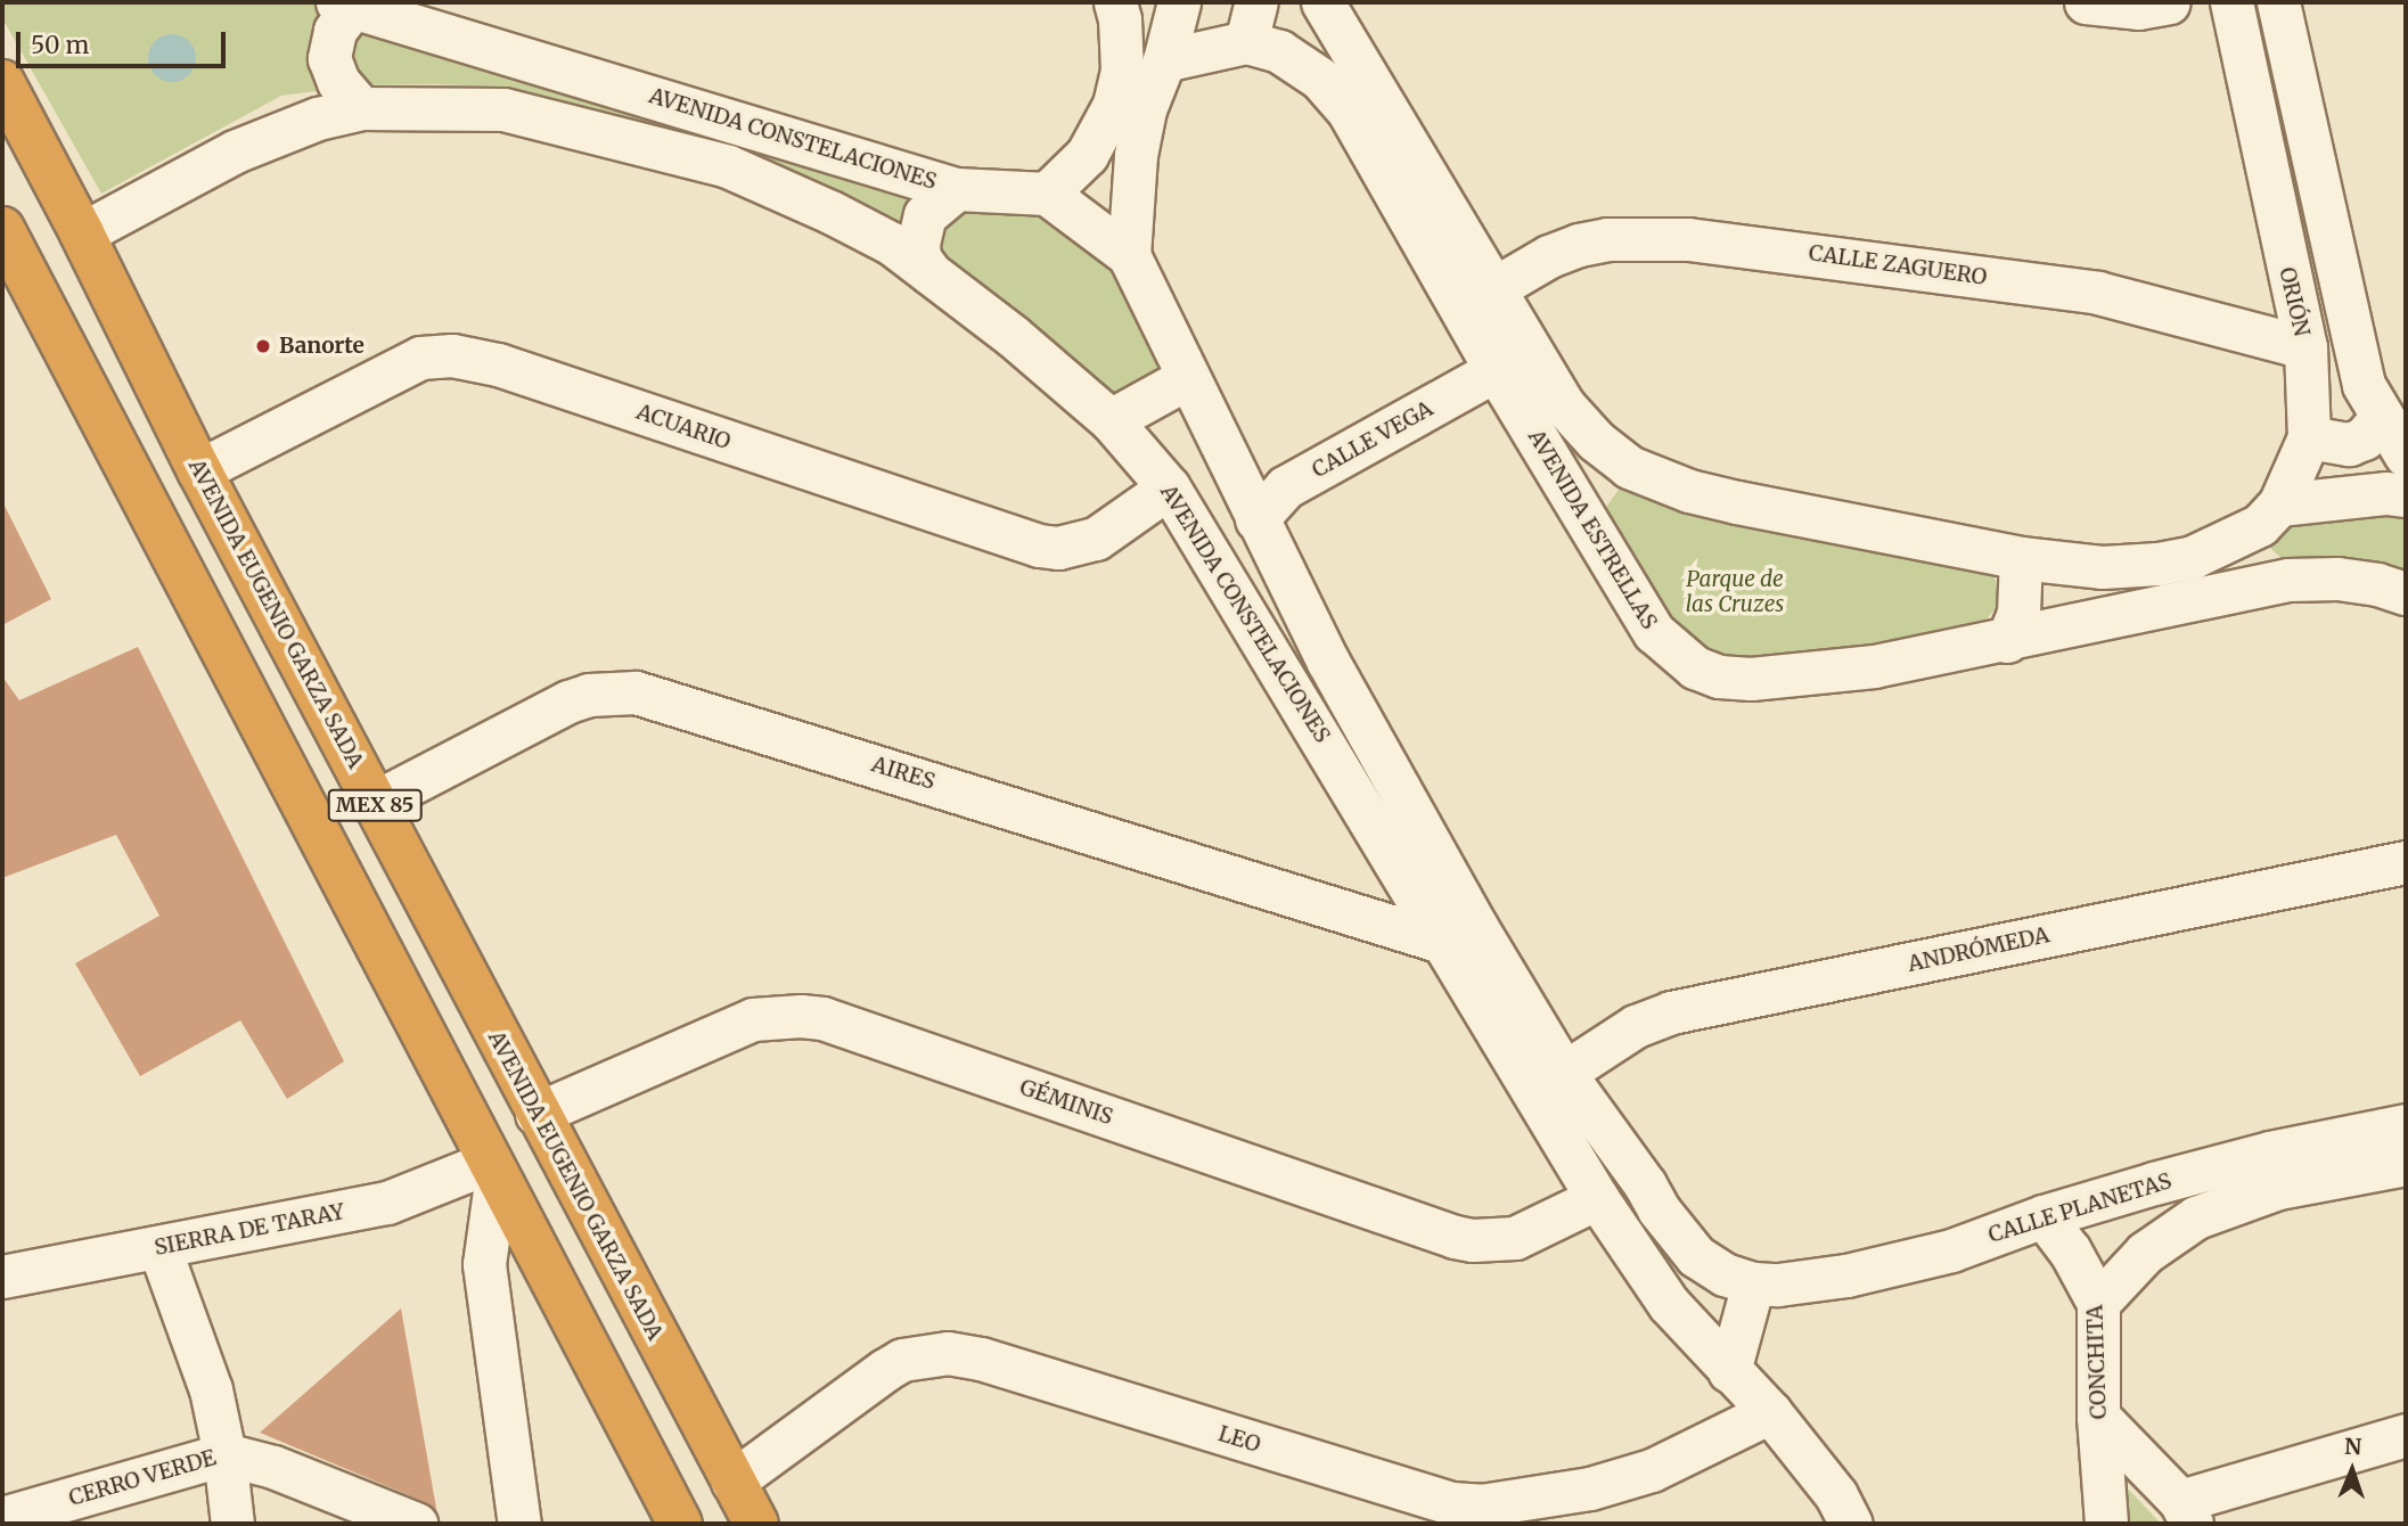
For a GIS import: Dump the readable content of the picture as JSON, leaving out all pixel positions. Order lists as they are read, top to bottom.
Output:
{
  "streets": {
    "highway": ["AVENIDA EUGENIO GARZA SADA", "MEX 85"],
    "street": [
      "AVENIDA CONSTELACIONES",
      "CALLE ZAGUERO",
      "ORIÓN",
      "ACUARIO",
      "CALLE VEGA",
      "AVENIDA ESTRELLAS",
      "AIRES",
      "ANDRÓMEDA",
      "GÉMINIS",
      "CALLE PLANETAS",
      "SIERRA DE TARAY",
      "CONCHITA",
      "LEO",
      "CERRO VERDE"
    ]
  },
  "crossings": [
    ["AVENIDA CONSTELACIONES", "ACUARIO"],
    ["AVENIDA CONSTELACIONES", "CALLE VEGA"],
    ["AVENIDA CONSTELACIONES", "AVENIDA EUGENIO GARZA SADA"],
    ["AVENIDA CONSTELACIONES", "AIRES"],
    ["AVENIDA CONSTELACIONES", "ANDRÓMEDA"],
    ["AVENIDA CONSTELACIONES", "GÉMINIS"],
    ["AVENIDA CONSTELACIONES", "CALLE PLANETAS"],
    ["AVENIDA CONSTELACIONES", "LEO"],
    ["CALLE ZAGUERO", "ORIÓN"],
    ["CALLE ZAGUERO", "AVENIDA ESTRELLAS"],
    ["ORIÓN", "AVENIDA ESTRELLAS"],
    ["ACUARIO", "AVENIDA EUGENIO GARZA SADA"],
    ["CALLE VEGA", "AVENIDA ESTRELLAS"],
    ["AVENIDA EUGENIO GARZA SADA", "AIRES"],
    ["AVENIDA EUGENIO GARZA SADA", "GÉMINIS"],
    ["AVENIDA EUGENIO GARZA SADA", "LEO"],
    ["MEX 85", "SIERRA DE TARAY"],
    ["CALLE PLANETAS", "CONCHITA"]
  ],
  "parks": ["Parque de las Cruzes"],
  "places": ["Banorte"],
  "scale_bar": "50 m",
  "north": "top"
}
